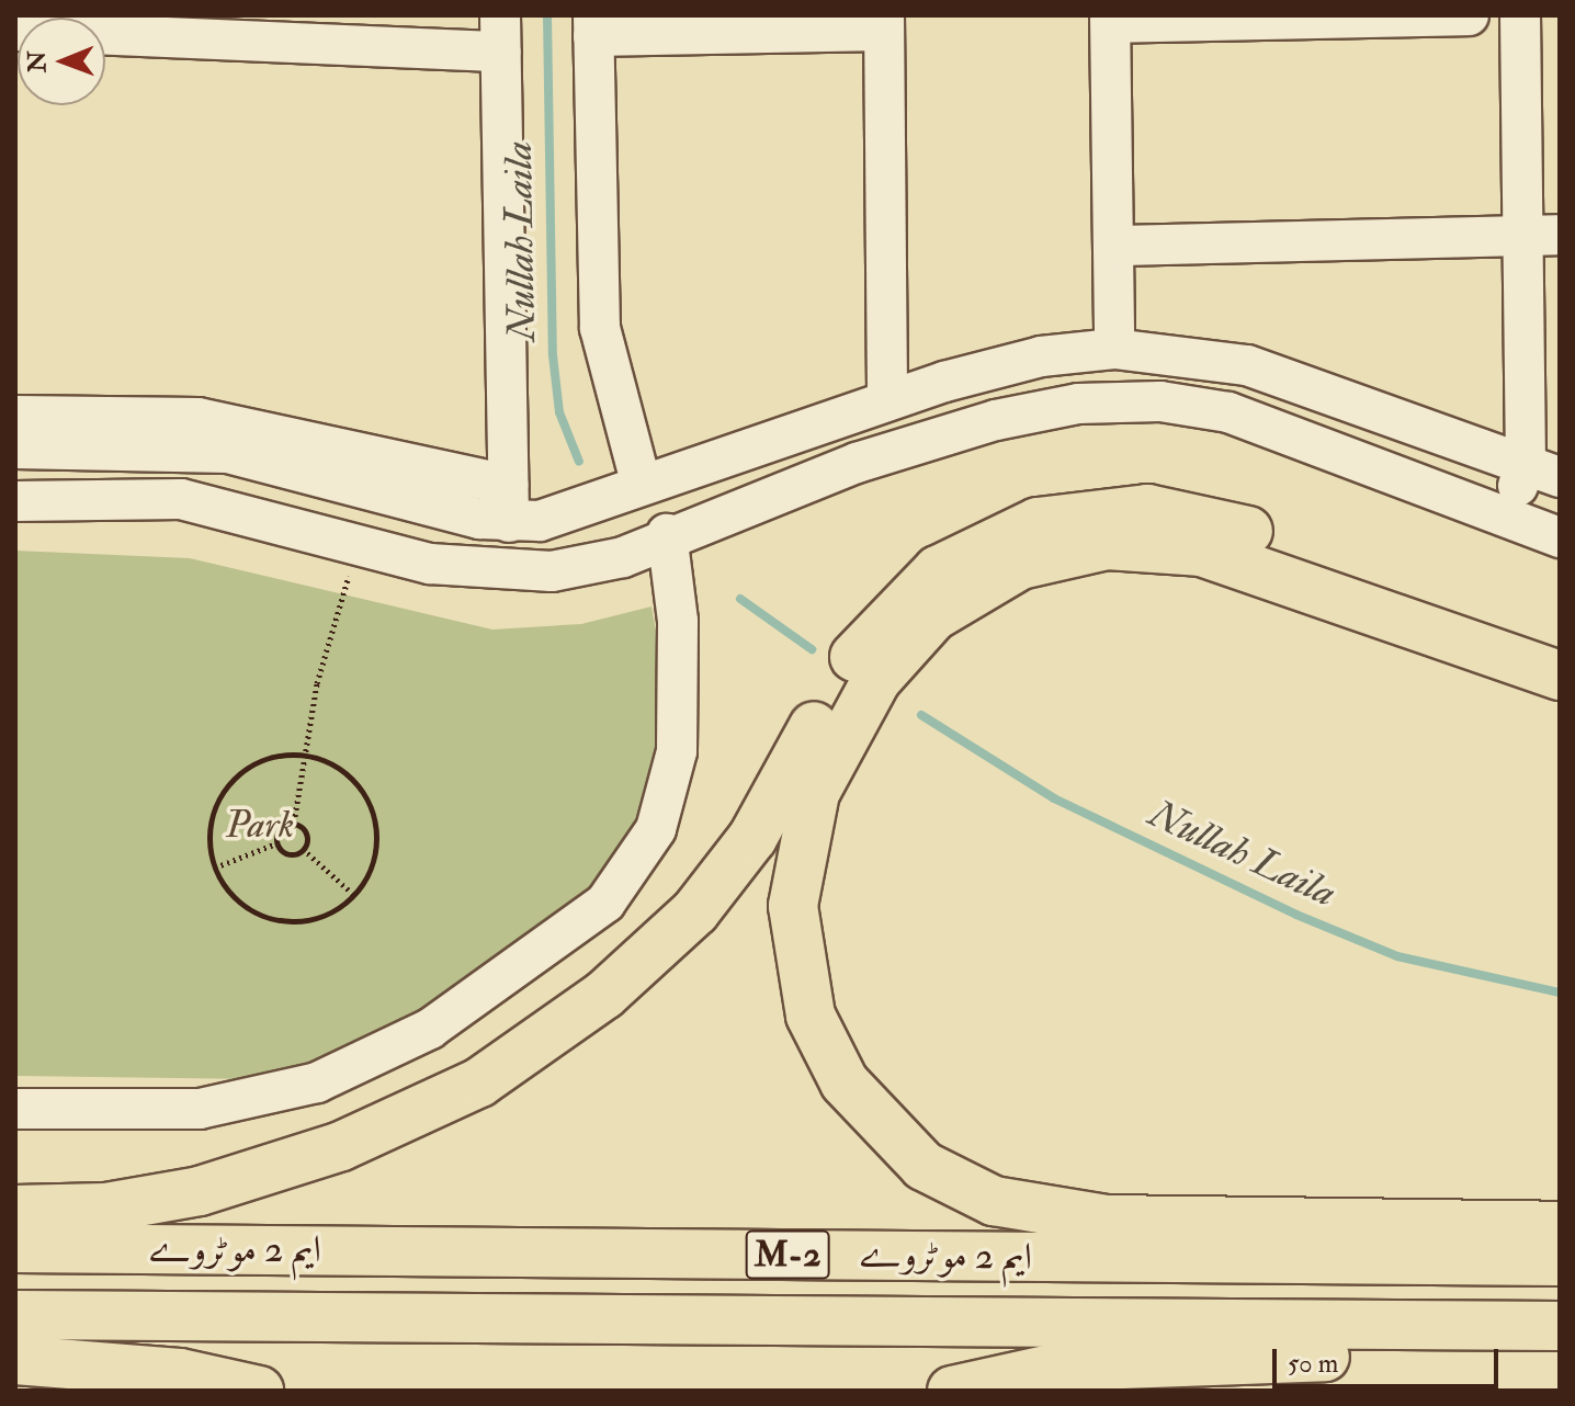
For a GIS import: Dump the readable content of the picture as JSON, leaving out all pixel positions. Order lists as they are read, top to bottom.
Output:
{
  "streets": {
    "highway": ["ایم 2 موٹروے", "M-2"]
  },
  "water": ["Nullah Laila"],
  "parks": ["Park"],
  "scale_bar": "50 m",
  "north": "left"
}
